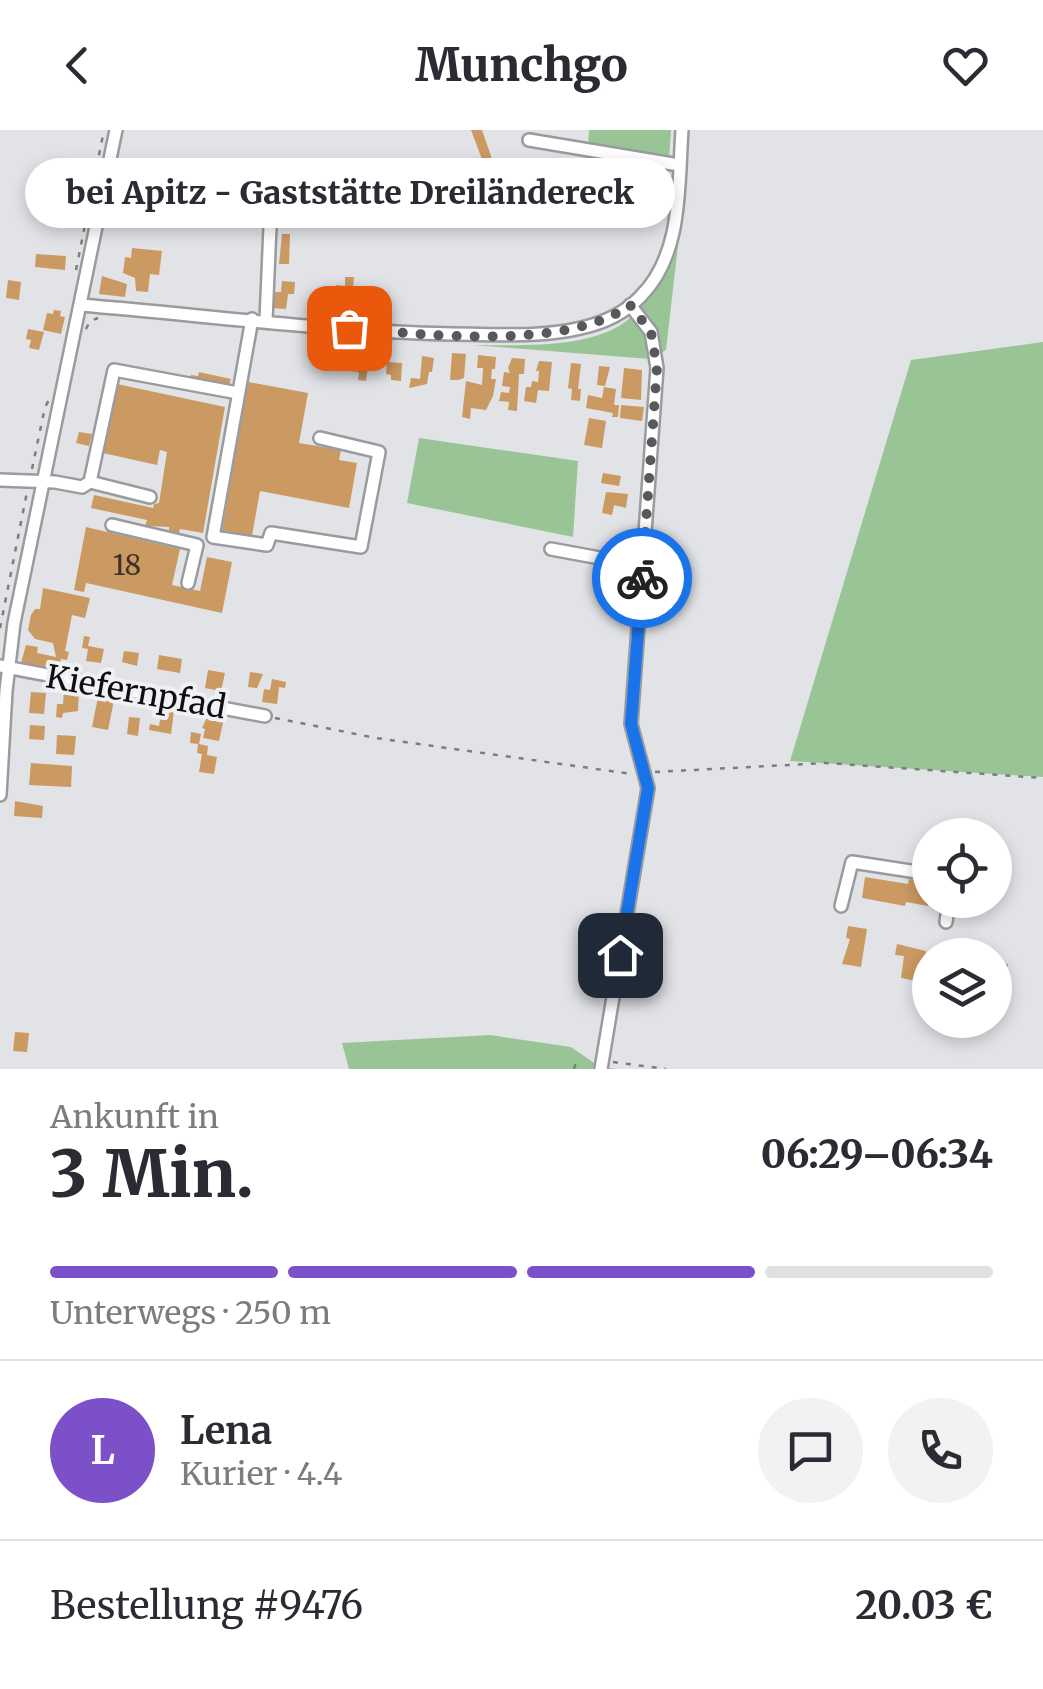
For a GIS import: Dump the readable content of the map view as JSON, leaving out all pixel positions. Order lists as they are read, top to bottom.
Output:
{
  "streets": {
    "street": ["Kiefernpfad"]
  },
  "places": ["bei Apitz - Gaststätte Dreiländereck"],
  "house_numbers": ["18"],
  "page": {
    "header": "Munchgo",
    "bubble": "bei Apitz - Gaststätte Dreiländereck",
    "heading": ["3 Min.", "Ankunft in", "06:29–06:34"],
    "panel": [
      "Lena",
      "Kurier · 4.4",
      "Bestellung #9476",
      "20.03 €"
    ],
    "bar": "Unterwegs · 250 m",
    "round": "L"
  }
}
